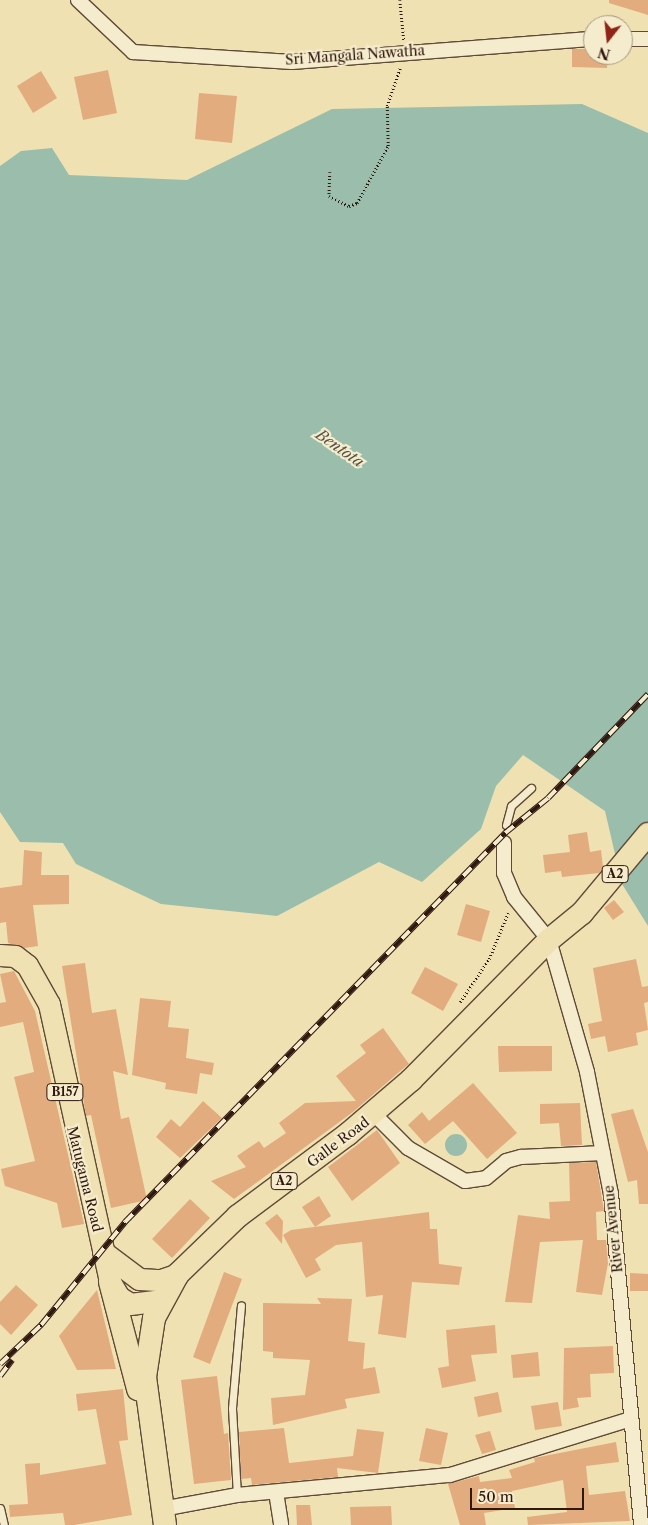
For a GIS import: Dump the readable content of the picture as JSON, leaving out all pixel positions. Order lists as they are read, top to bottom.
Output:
{
  "streets": {
    "highway": ["A2", "Galle Road"],
    "main road": ["B157", "Matugama Road"],
    "street": ["Sri Mangala Nawatha", "River Avenue"]
  },
  "crossings": [
    ["Galle Road", "Matugama Road"],
    ["Galle Road", "River Avenue"]
  ],
  "water": ["Bentota"],
  "scale_bar": "50 m",
  "north": "bottom"
}
